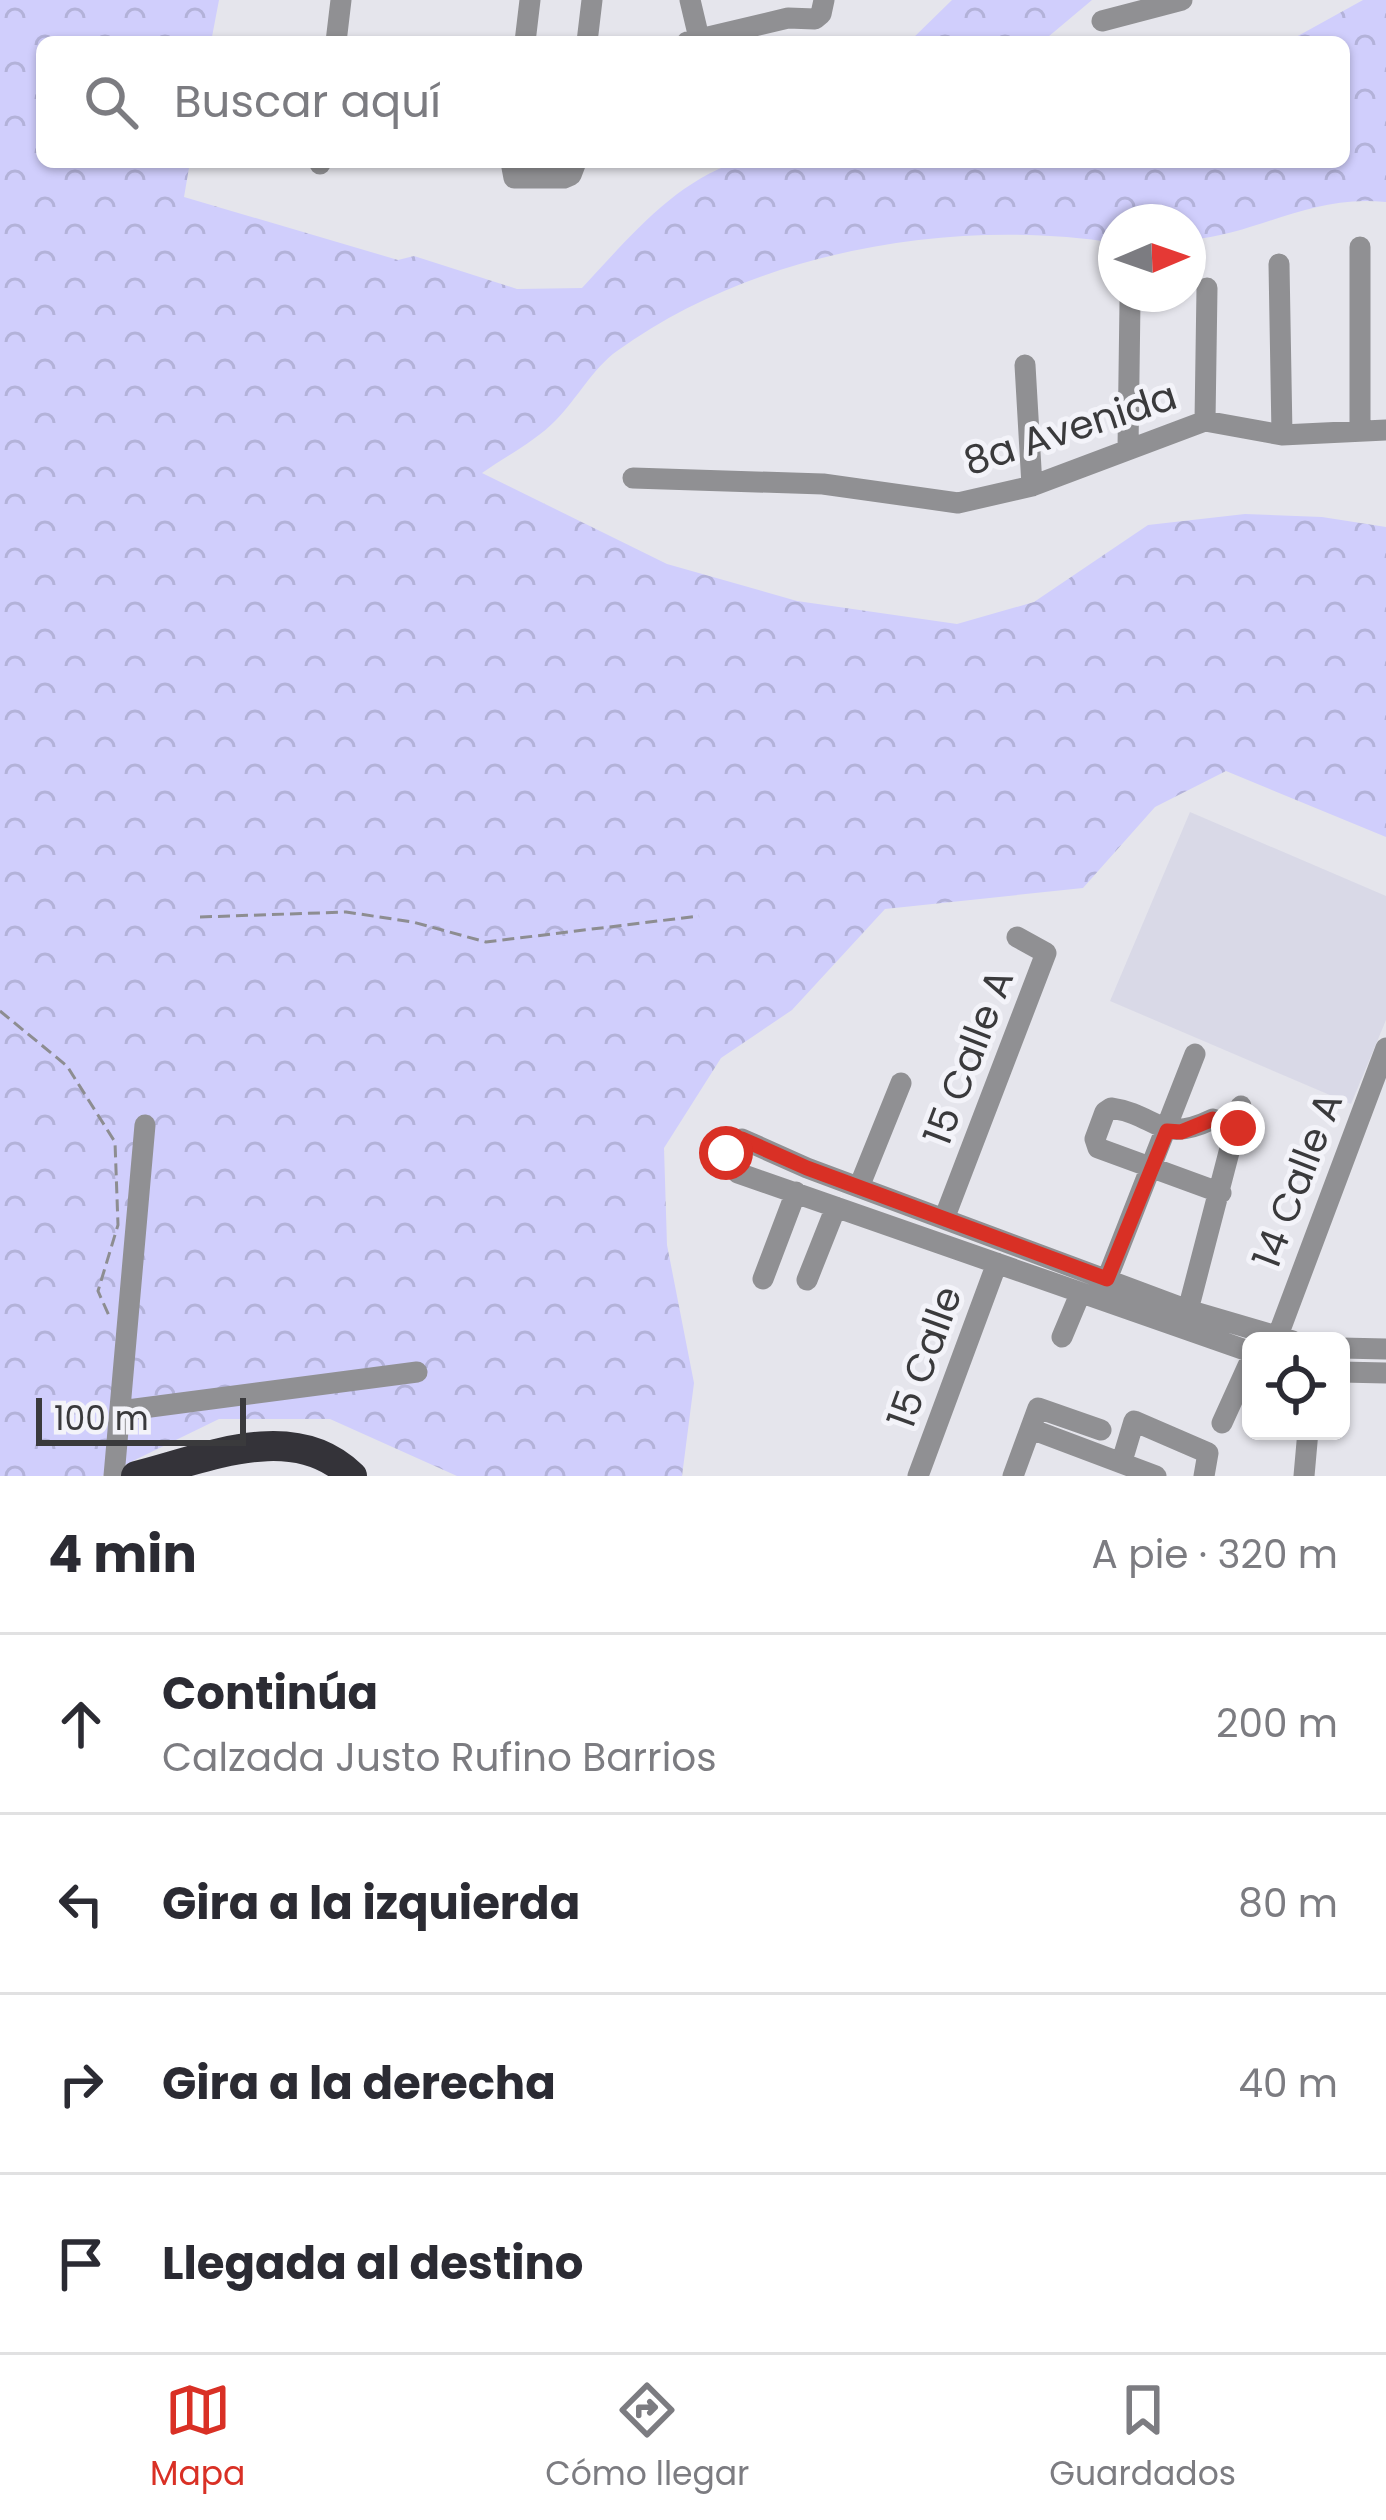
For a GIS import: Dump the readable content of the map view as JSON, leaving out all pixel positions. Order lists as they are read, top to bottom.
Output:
{
  "streets": {
    "street": [
      "8a Avenida",
      "15 Calle A",
      "14 Calle A",
      "15 Calle"
    ]
  },
  "scale_bar": "100 m",
  "north": "right",
  "page": {
    "search": "Buscar aquí",
    "scale": "100 m",
    "heading": ["4 min", "A pie · 320 m"],
    "list": [
      ["Continúa", "Calzada Justo Rufino Barrios", "200 m"],
      ["Gira a la izquierda", "80 m"],
      ["Gira a la derecha", "40 m"],
      "Llegada al destino"
    ],
    "nav": ["Mapa", "Cómo llegar", "Guardados"]
  }
}
